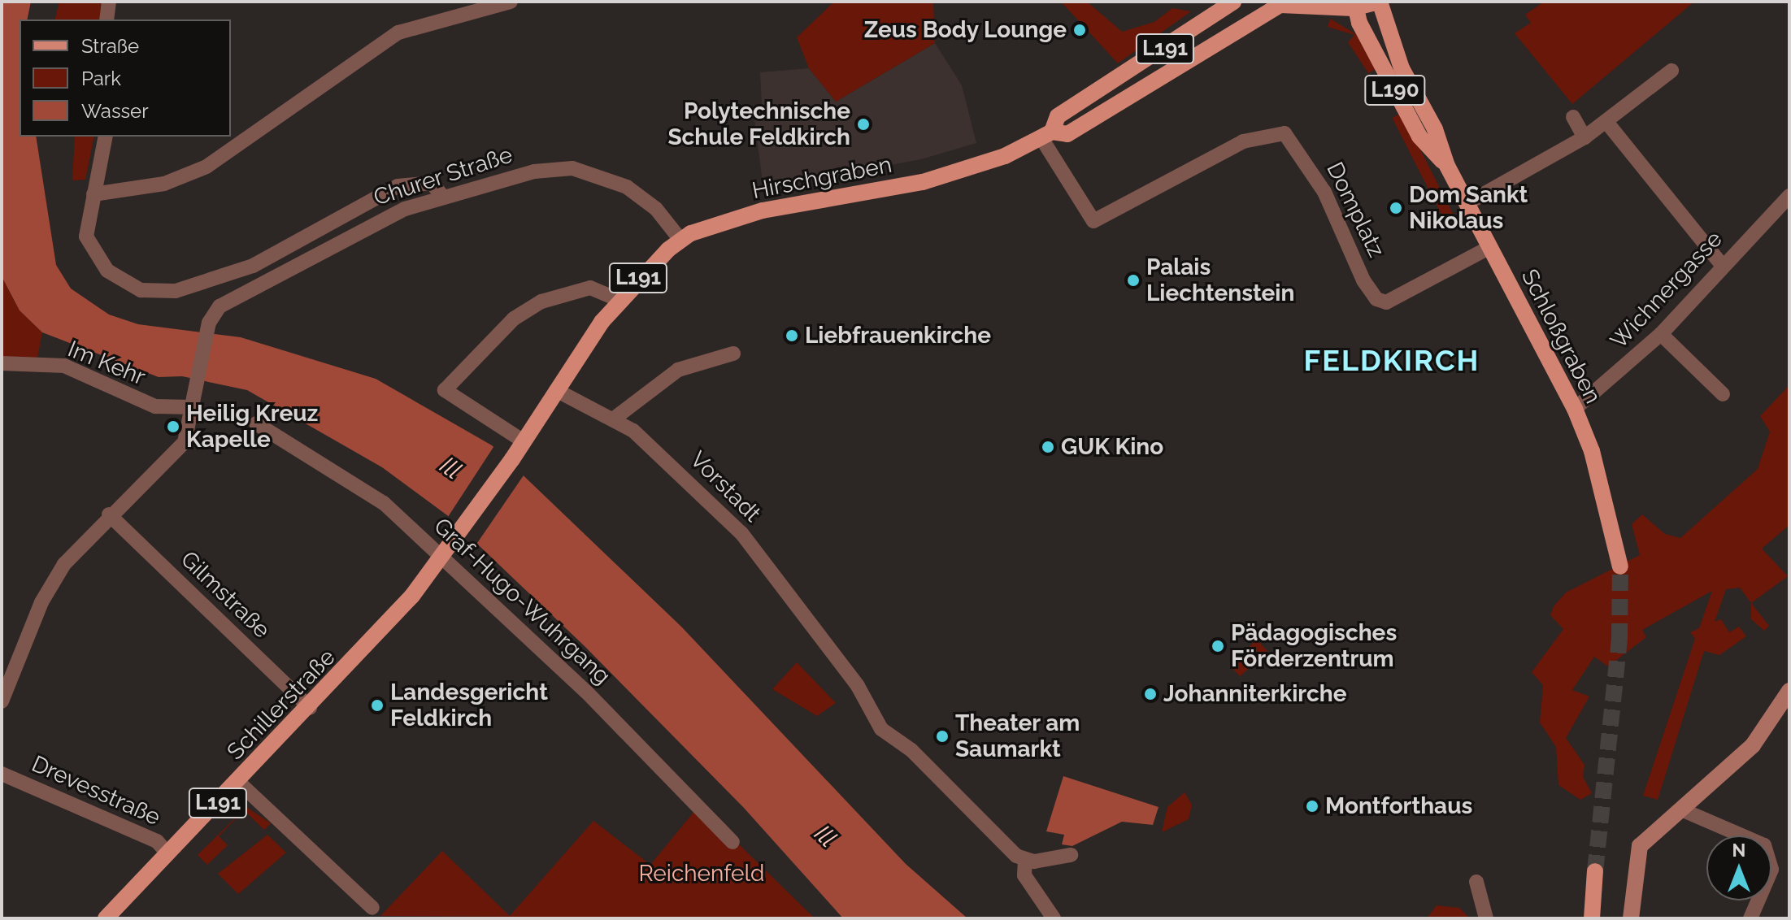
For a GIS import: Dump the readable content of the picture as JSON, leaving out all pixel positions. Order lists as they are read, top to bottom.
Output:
{
  "streets": {
    "main road": [
      "L191",
      "L190",
      "Hirschgraben",
      "Schloßgraben",
      "Schillerstraße"
    ],
    "street": [
      "Churer Straße",
      "Domplatz",
      "Wichnergasse",
      "Im Kehr",
      "Vorstadt",
      "Gilmstraße",
      "Graf-Hugo-Wuhrgang",
      "Drevesstraße"
    ]
  },
  "crossings": [
    ["Churer Straße", "Hirschgraben"],
    ["Churer Straße", "Im Kehr"],
    ["Hirschgraben", "Domplatz"],
    ["Hirschgraben", "Schloßgraben"],
    ["Hirschgraben", "Vorstadt"],
    ["Hirschgraben", "Schillerstraße"],
    ["Domplatz", "Schloßgraben"],
    ["Wichnergasse", "Schloßgraben"],
    ["Gilmstraße", "Schillerstraße"],
    ["Graf-Hugo-Wuhrgang", "Schillerstraße"],
    ["Schillerstraße", "Drevesstraße"]
  ],
  "districts": ["FELDKIRCH"],
  "water": ["Ill"],
  "parks": ["Reichenfeld"],
  "places": [
    "Zeus Body Lounge",
    "Polytechnische Schule Feldkirch",
    "Dom Sankt Nikolaus",
    "Palais Liechtenstein",
    "Liebfrauenkirche",
    "Heilig Kreuz Kapelle",
    "GUK Kino",
    "Pädagogisches Förderzentrum",
    "Johanniterkirche",
    "Landesgericht Feldkirch",
    "Theater am Saumarkt",
    "Montforthaus"
  ],
  "legend": ["Straße", "Park", "Wasser"],
  "north": "top"
}
